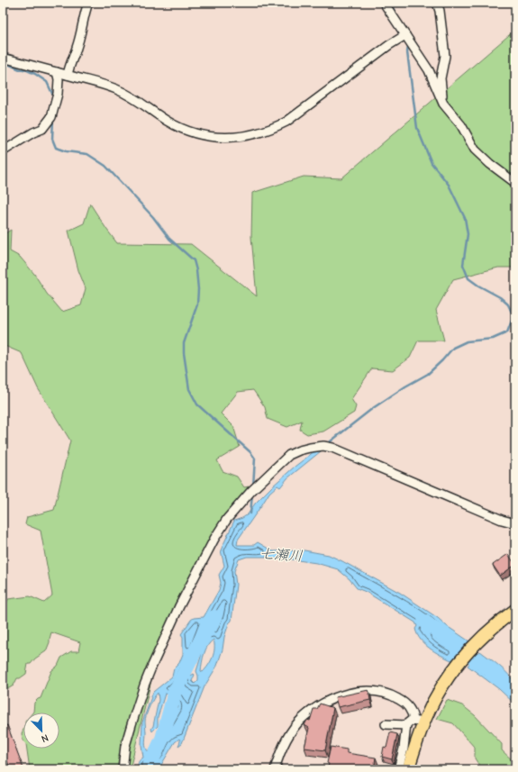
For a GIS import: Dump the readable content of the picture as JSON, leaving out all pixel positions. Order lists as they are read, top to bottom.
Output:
{
  "water": ["七瀬川"],
  "north": "bottom right"
}
